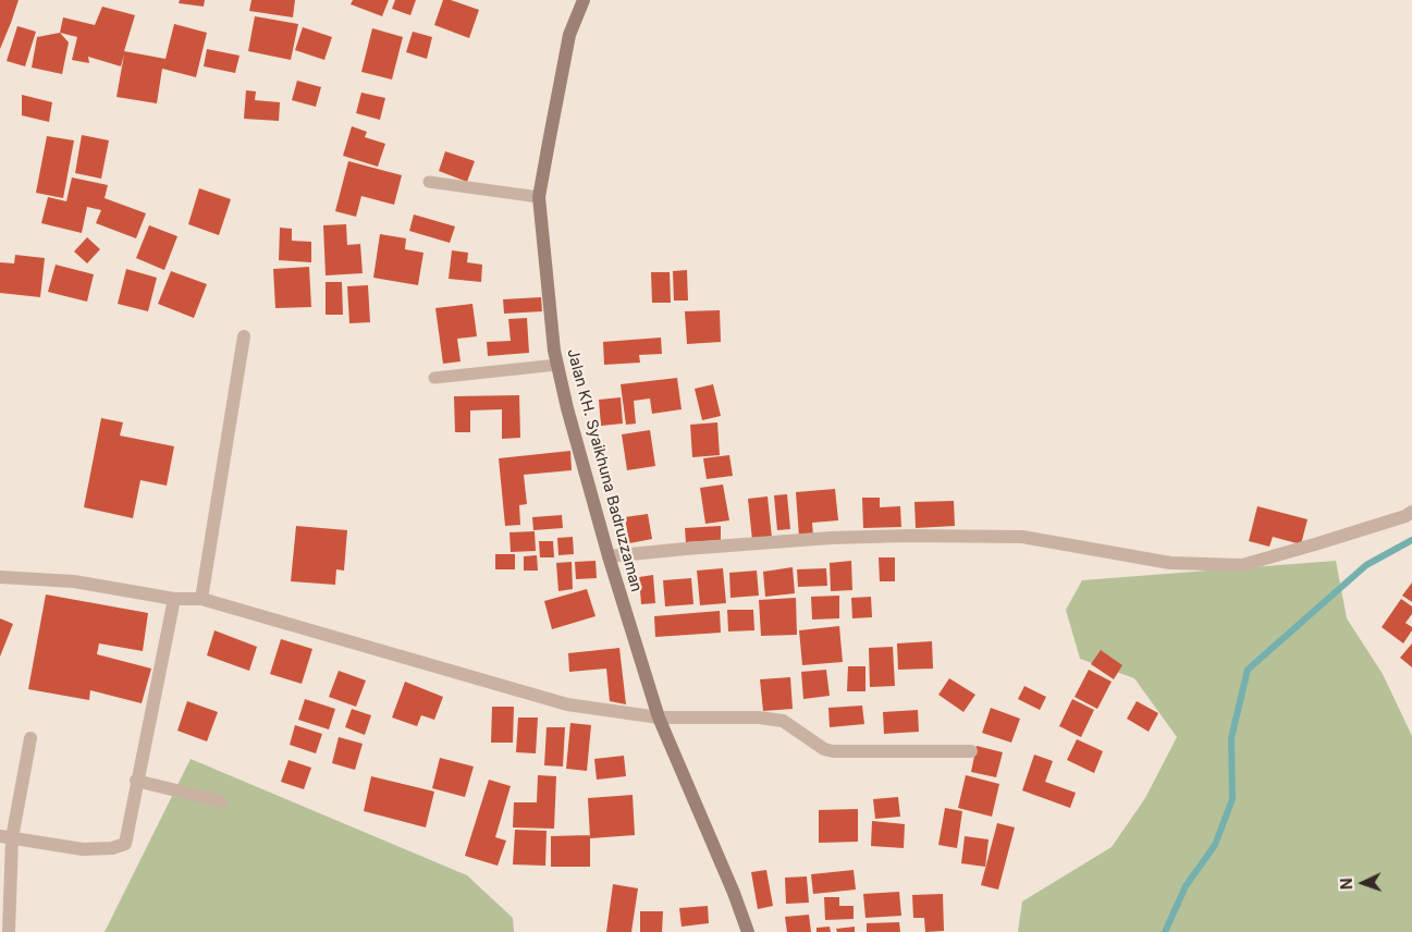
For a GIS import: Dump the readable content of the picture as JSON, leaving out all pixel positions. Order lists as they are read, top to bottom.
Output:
{
  "streets": {
    "main road": ["Jalan KH. Syaikhuna Badruzzaman"]
  },
  "north": "left"
}
